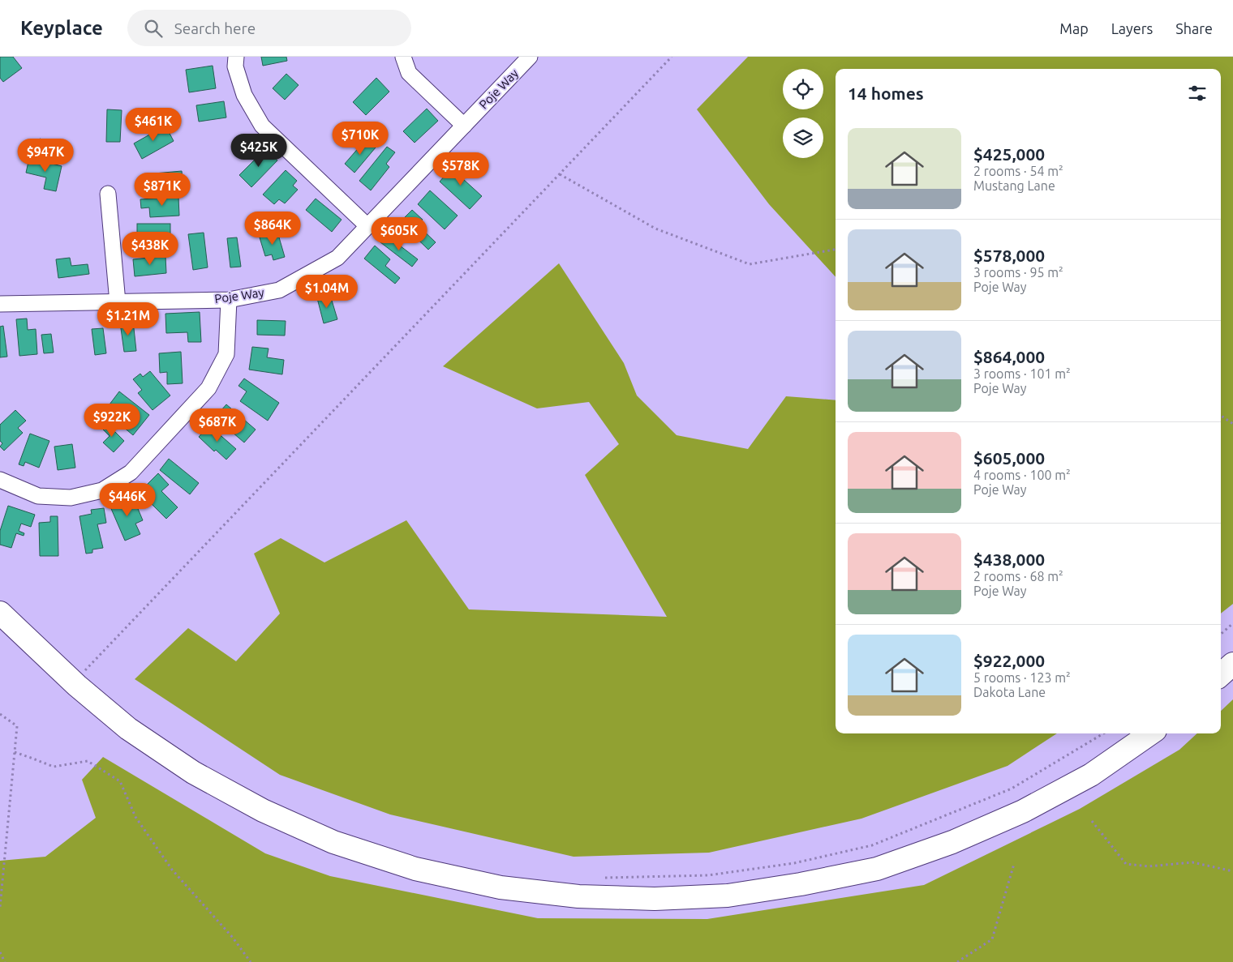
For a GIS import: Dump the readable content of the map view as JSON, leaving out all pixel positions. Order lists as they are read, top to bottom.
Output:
{
  "streets": {
    "street": ["Poje Way"]
  },
  "page": {
    "header": "Keyplace",
    "search": "Search here",
    "nav": ["Map", "Layers", "Share"],
    "heading": "14 homes",
    "price": [
      "$461K",
      "$710K",
      "$425K",
      "$947K",
      "$578K",
      "$871K",
      "$864K",
      "$605K",
      "$438K",
      "$1.04M",
      "$1.21M",
      "$922K",
      "$687K",
      "$446K"
    ],
    "list": [
      {
        "name": "$425,000",
        "note": "2 rooms · 54 m² · Mustang Lane"
      },
      {
        "name": "$578,000",
        "note": "3 rooms · 95 m² · Poje Way"
      },
      {
        "name": "$864,000",
        "note": "3 rooms · 101 m² · Poje Way"
      },
      {
        "name": "$605,000",
        "note": "4 rooms · 100 m² · Poje Way"
      },
      {
        "name": "$438,000",
        "note": "2 rooms · 68 m² · Poje Way"
      },
      {
        "name": "$922,000",
        "note": "5 rooms · 123 m² · Dakota Lane"
      }
    ]
  }
}
